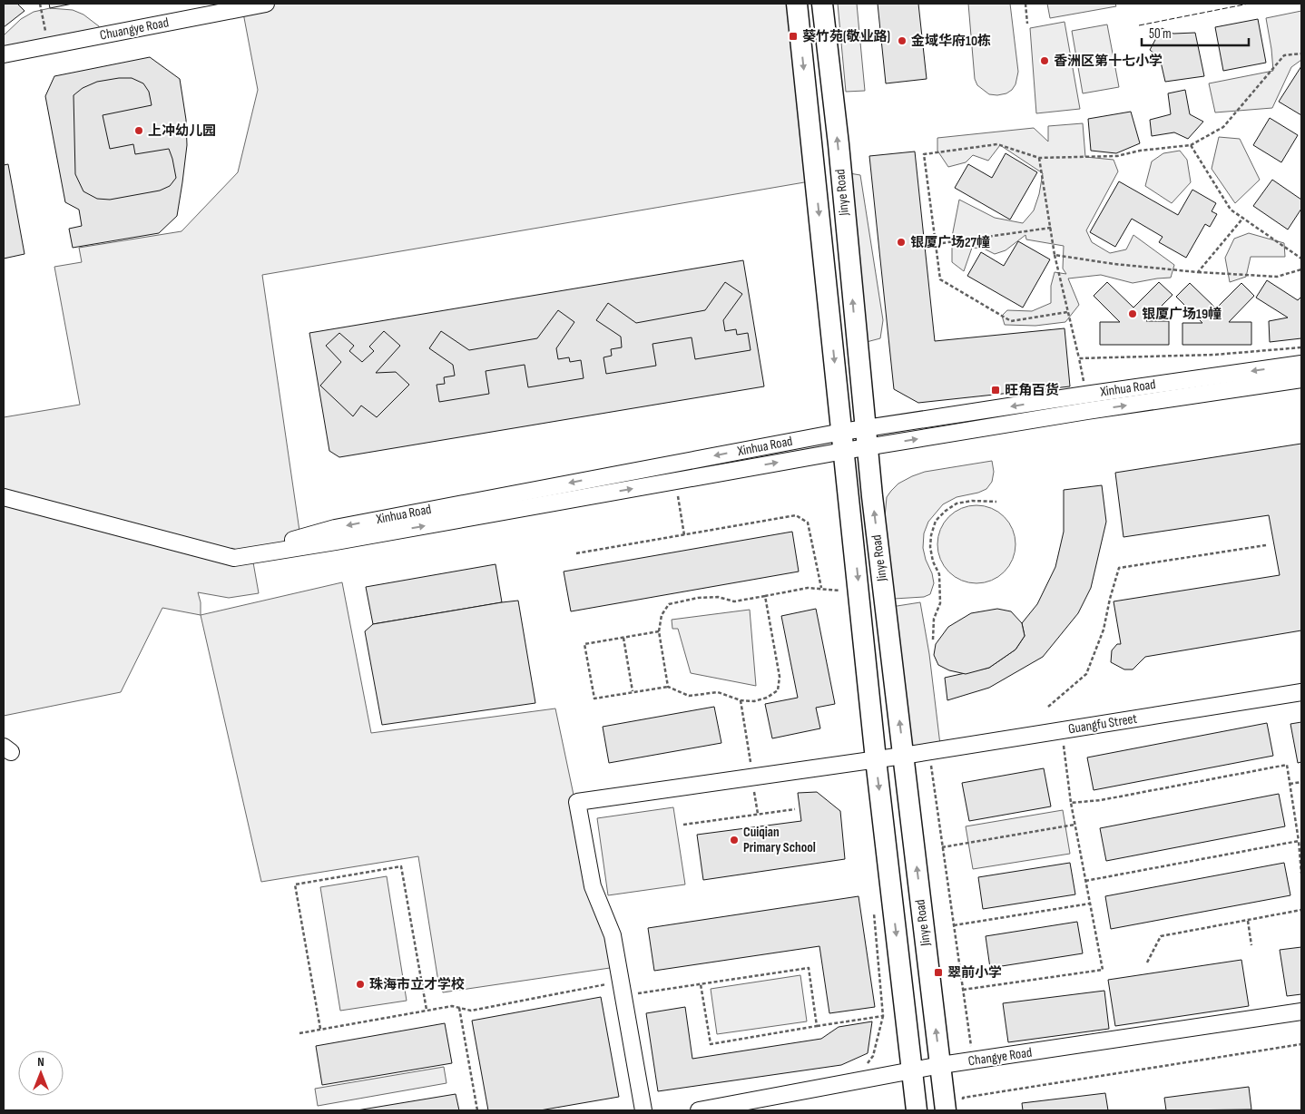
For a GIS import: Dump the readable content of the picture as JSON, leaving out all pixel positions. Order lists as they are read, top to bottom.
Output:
{
  "streets": {
    "main road": ["Jinye Road"],
    "street": [
      "Chuangye Road",
      "Xinhua Road",
      "Guangfu Street",
      "Changye Road"
    ]
  },
  "crossings": [
    ["Jinye Road", "Xinhua Road"],
    ["Jinye Road", "Guangfu Street"],
    ["Jinye Road", "Changye Road"]
  ],
  "places": {
    "transit": ["葵竹苑(敬业路)", "旺角百货", "翠前小学"],
    "other": [
      "金域华府10栋",
      "香洲区第十七小学",
      "上冲幼儿园",
      "银厦广场27幢",
      "银厦广场19幢",
      "Cuiqian Primary School",
      "珠海市立才学校"
    ]
  },
  "scale_bar": "50 m",
  "north": "top"
}
